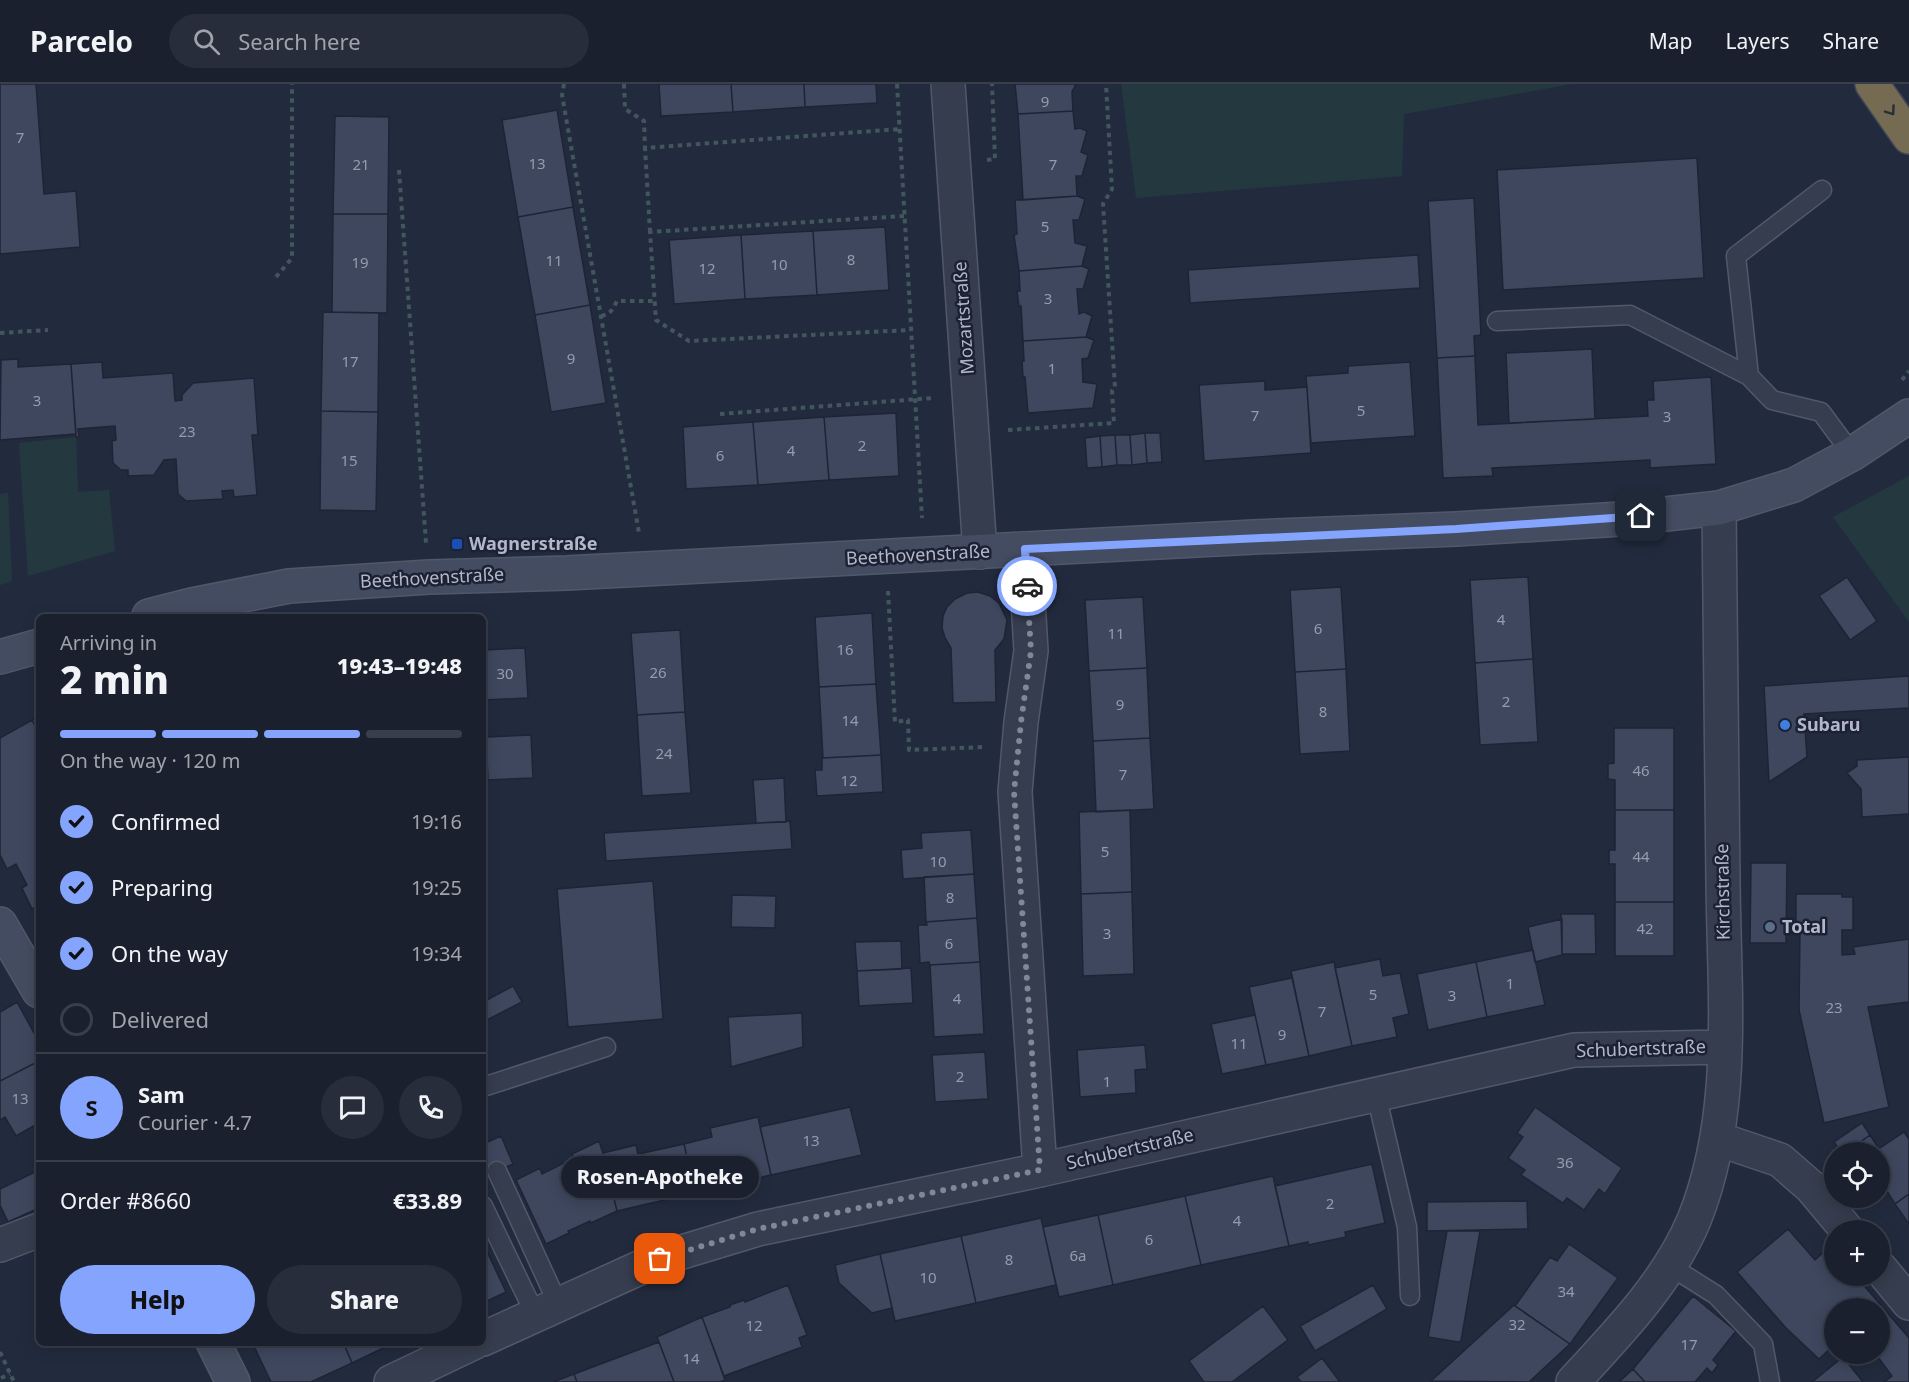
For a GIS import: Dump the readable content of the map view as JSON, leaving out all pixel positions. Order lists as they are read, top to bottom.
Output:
{
  "streets": {
    "main road": ["Beethovenstraße"],
    "street": ["Mozartstraße", "Kirchstraße", "Schubertstraße"]
  },
  "crossings": [
    ["Mozartstraße", "Beethovenstraße"],
    ["Beethovenstraße", "Kirchstraße"],
    ["Kirchstraße", "Schubertstraße"]
  ],
  "places": {
    "transit": ["Wagnerstraße"],
    "other": ["Subaru", "Total", "Rosen-Apotheke"]
  },
  "house_numbers": [
    "9",
    "7",
    "13",
    "21",
    "7",
    "5",
    "8",
    "11",
    "19",
    "10",
    "12",
    "3",
    "9",
    "17",
    "1",
    "3",
    "5",
    "7",
    "3",
    "23",
    "2",
    "4",
    "6",
    "15",
    "4",
    "6",
    "11",
    "16",
    "26",
    "30",
    "2",
    "9",
    "8",
    "14",
    "24",
    "46",
    "7",
    "12",
    "5",
    "44",
    "10",
    "8",
    "42",
    "3",
    "6",
    "1",
    "5",
    "3",
    "4",
    "23",
    "7",
    "9",
    "11",
    "2",
    "1",
    "13",
    "13",
    "36",
    "2",
    "4",
    "6",
    "6a",
    "8",
    "10",
    "34",
    "32",
    "12",
    "17",
    "14"
  ],
  "page": {
    "header": "Parcelo",
    "search": "Search here",
    "nav": ["Map", "Layers", "Share"],
    "heading": ["2 min", "Arriving in", "19:43–19:48"],
    "panel": [
      "Sam",
      "Courier · 4.7",
      "Order #8660",
      "€33.89"
    ],
    "bar": "On the way · 120 m",
    "list": [
      ["Confirmed", "19:16"],
      ["Preparing", "19:25"],
      ["On the way", "19:34"],
      "Delivered"
    ],
    "round": "S",
    "map_buttons": ["+", "−"],
    "bubble": "Rosen-Apotheke",
    "buttons": ["Help", "Share"]
  }
}
